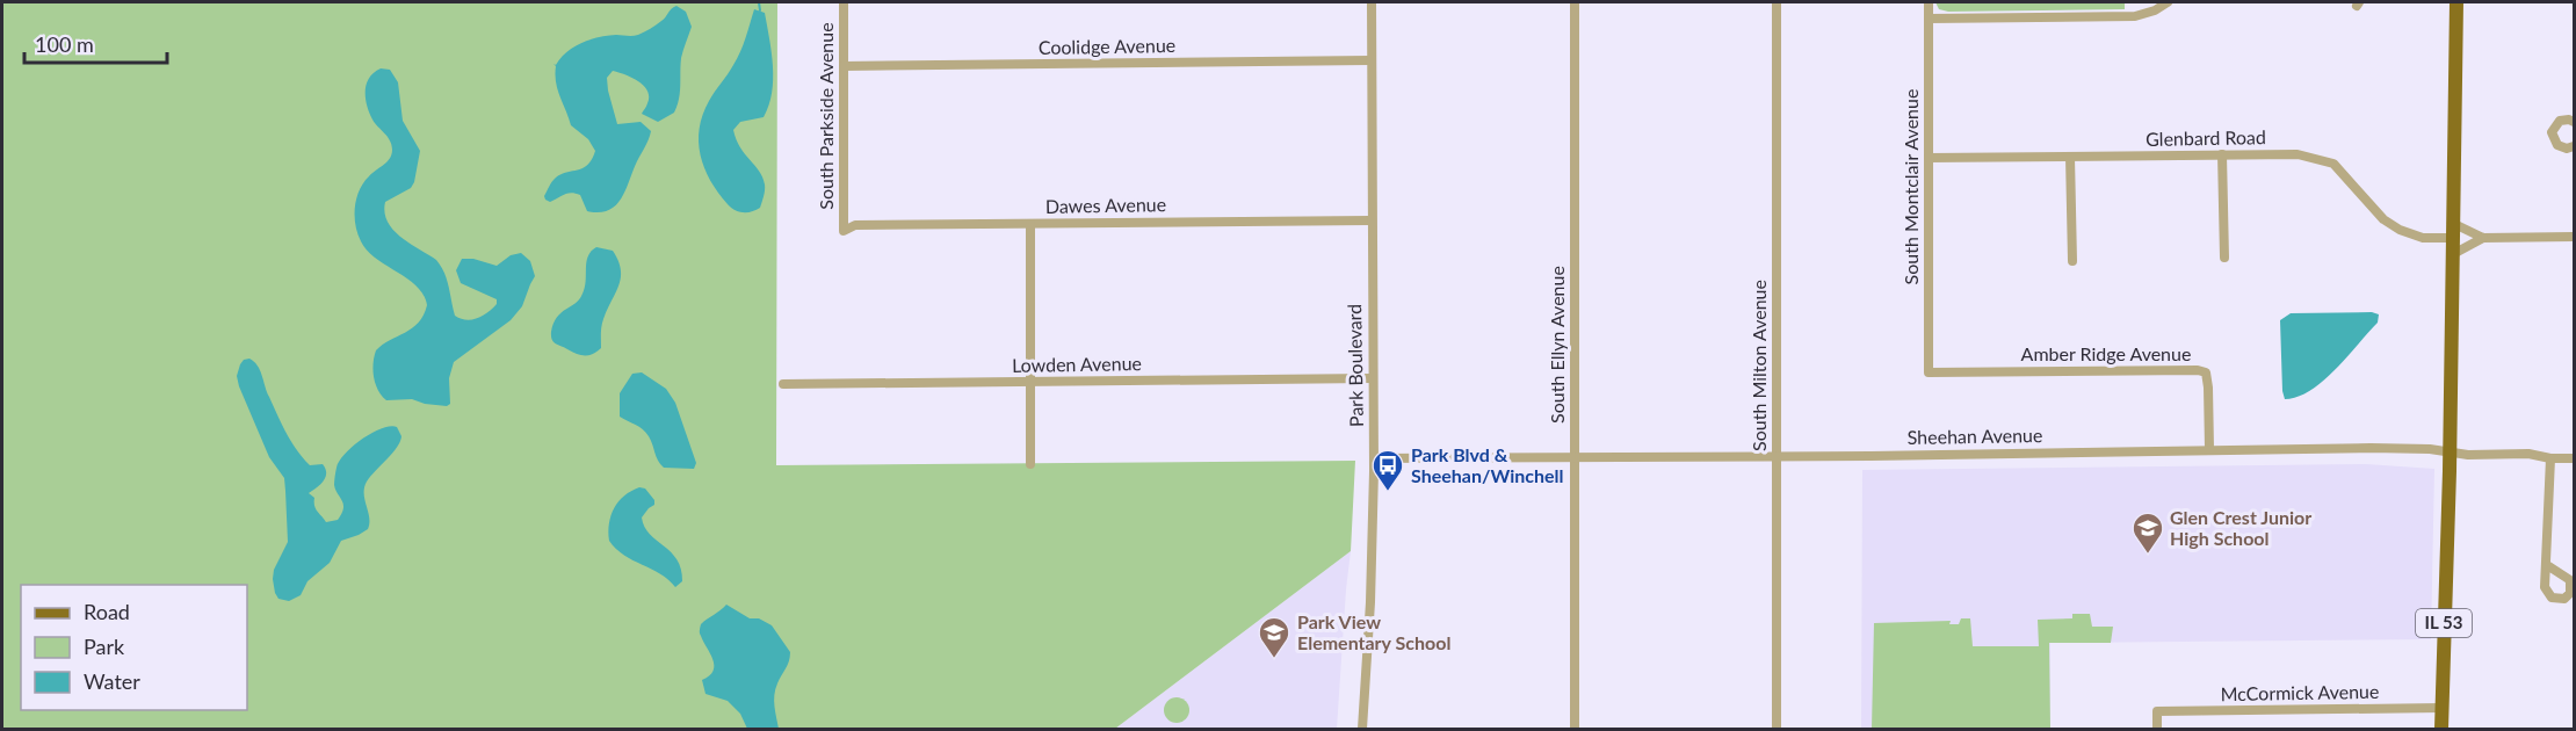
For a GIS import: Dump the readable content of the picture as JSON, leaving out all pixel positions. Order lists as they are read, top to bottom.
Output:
{
  "streets": {
    "main road": ["IL 53"],
    "street": [
      "Coolidge Avenue",
      "South Parkside Avenue",
      "Glenbard Road",
      "South Montclair Avenue",
      "Dawes Avenue",
      "South Ellyn Avenue",
      "Amber Ridge Avenue",
      "Lowden Avenue",
      "Park Boulevard",
      "South Milton Avenue",
      "Sheehan Avenue",
      "McCormick Avenue"
    ]
  },
  "crossings": [
    ["Coolidge Avenue", "South Parkside Avenue"],
    ["Coolidge Avenue", "Park Boulevard"],
    ["South Parkside Avenue", "Dawes Avenue"],
    ["Glenbard Road", "South Montclair Avenue"],
    ["Glenbard Road", "IL 53"],
    ["South Montclair Avenue", "Amber Ridge Avenue"],
    ["Dawes Avenue", "Park Boulevard"],
    ["South Ellyn Avenue", "Sheehan Avenue"],
    ["Amber Ridge Avenue", "Sheehan Avenue"],
    ["Lowden Avenue", "Park Boulevard"],
    ["Park Boulevard", "Sheehan Avenue"],
    ["South Milton Avenue", "Sheehan Avenue"],
    ["Sheehan Avenue", "IL 53"],
    ["IL 53", "McCormick Avenue"]
  ],
  "places": {
    "bus stop": ["Park Blvd & Sheehan/Winchell"],
    "school or university": ["Glen Crest Junior High School", "Park View Elementary School"]
  },
  "legend": ["Road", "Park", "Water"],
  "scale_bar": "100 m"
}
